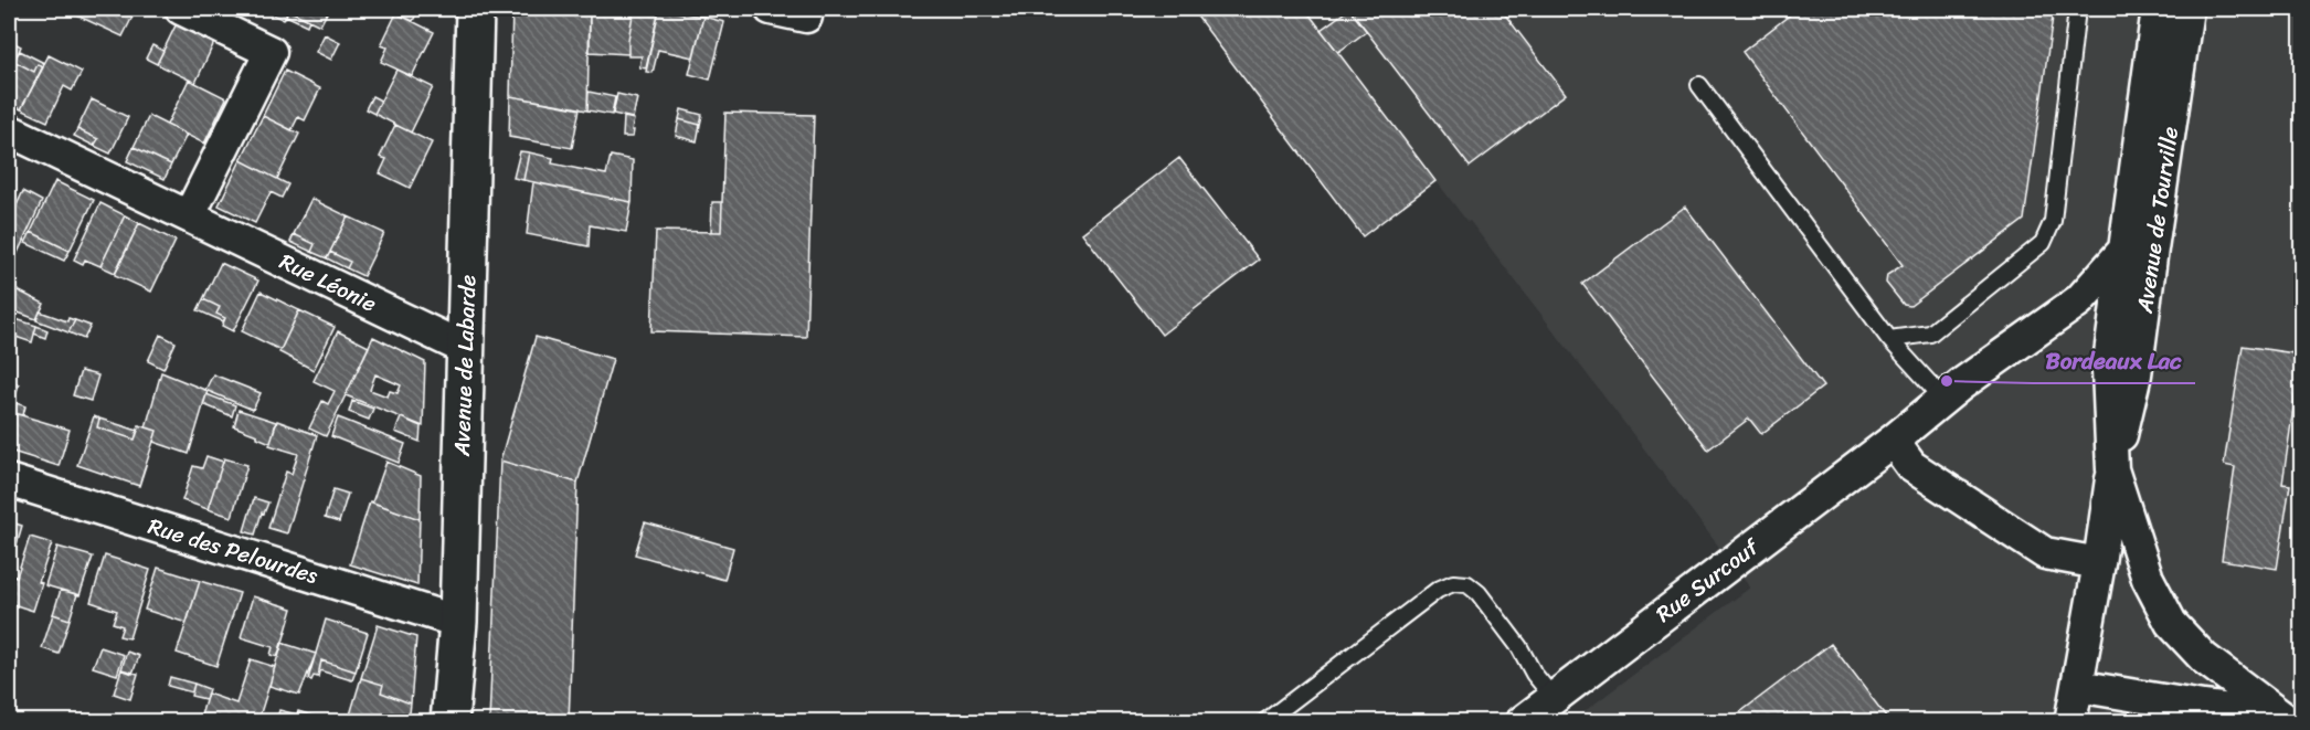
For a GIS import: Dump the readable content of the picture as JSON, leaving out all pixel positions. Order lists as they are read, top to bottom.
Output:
{
  "streets": {
    "main road": ["Avenue de Labarde"],
    "street": [
      "Avenue de Tourville",
      "Rue Léonie",
      "Rue des Pelourdes",
      "Rue Surcouf"
    ]
  },
  "crossings": [
    ["Avenue de Tourville", "Rue Surcouf"],
    ["Rue Léonie", "Avenue de Labarde"],
    ["Avenue de Labarde", "Rue des Pelourdes"]
  ],
  "places": ["Bordeaux Lac"]
}
